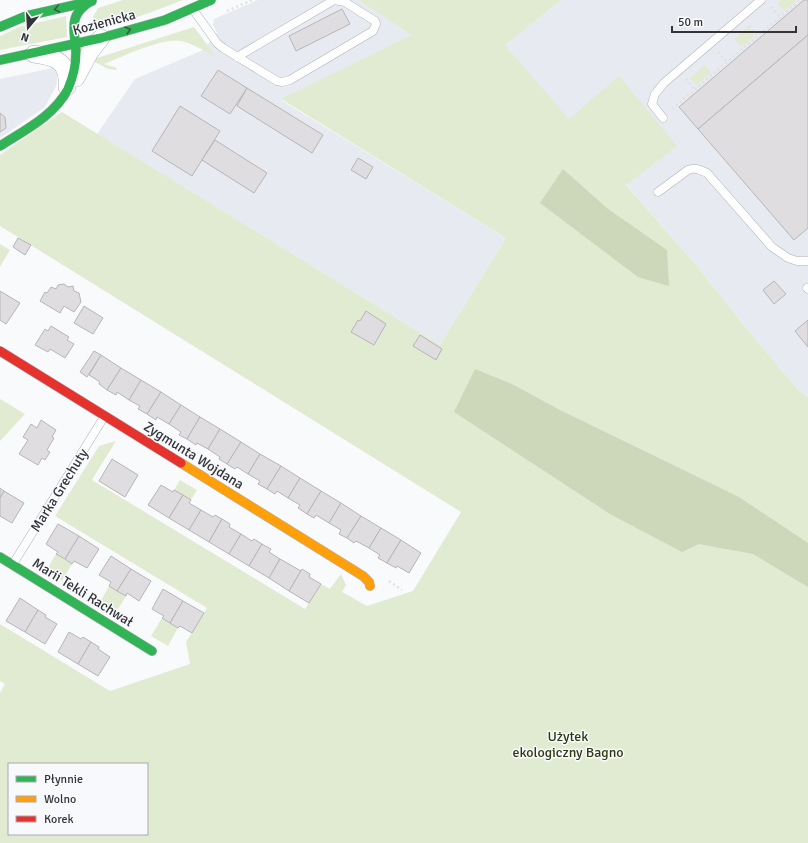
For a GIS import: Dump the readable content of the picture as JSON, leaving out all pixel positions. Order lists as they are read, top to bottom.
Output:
{
  "streets": {
    "street": ["Kozienicka", "Zygmunta Wojdana", "Marii Tekli Rachwał"],
    "lane": ["Marka Grechuty"]
  },
  "crossings": [
    ["Zygmunta Wojdana", "Marka Grechuty"],
    ["Marka Grechuty", "Marii Tekli Rachwał"]
  ],
  "parks": ["Użytek ekologiczny Bagno"],
  "legend": ["Płynnie", "Wolno", "Korek"],
  "scale_bar": "50 m",
  "north": "bottom"
}
